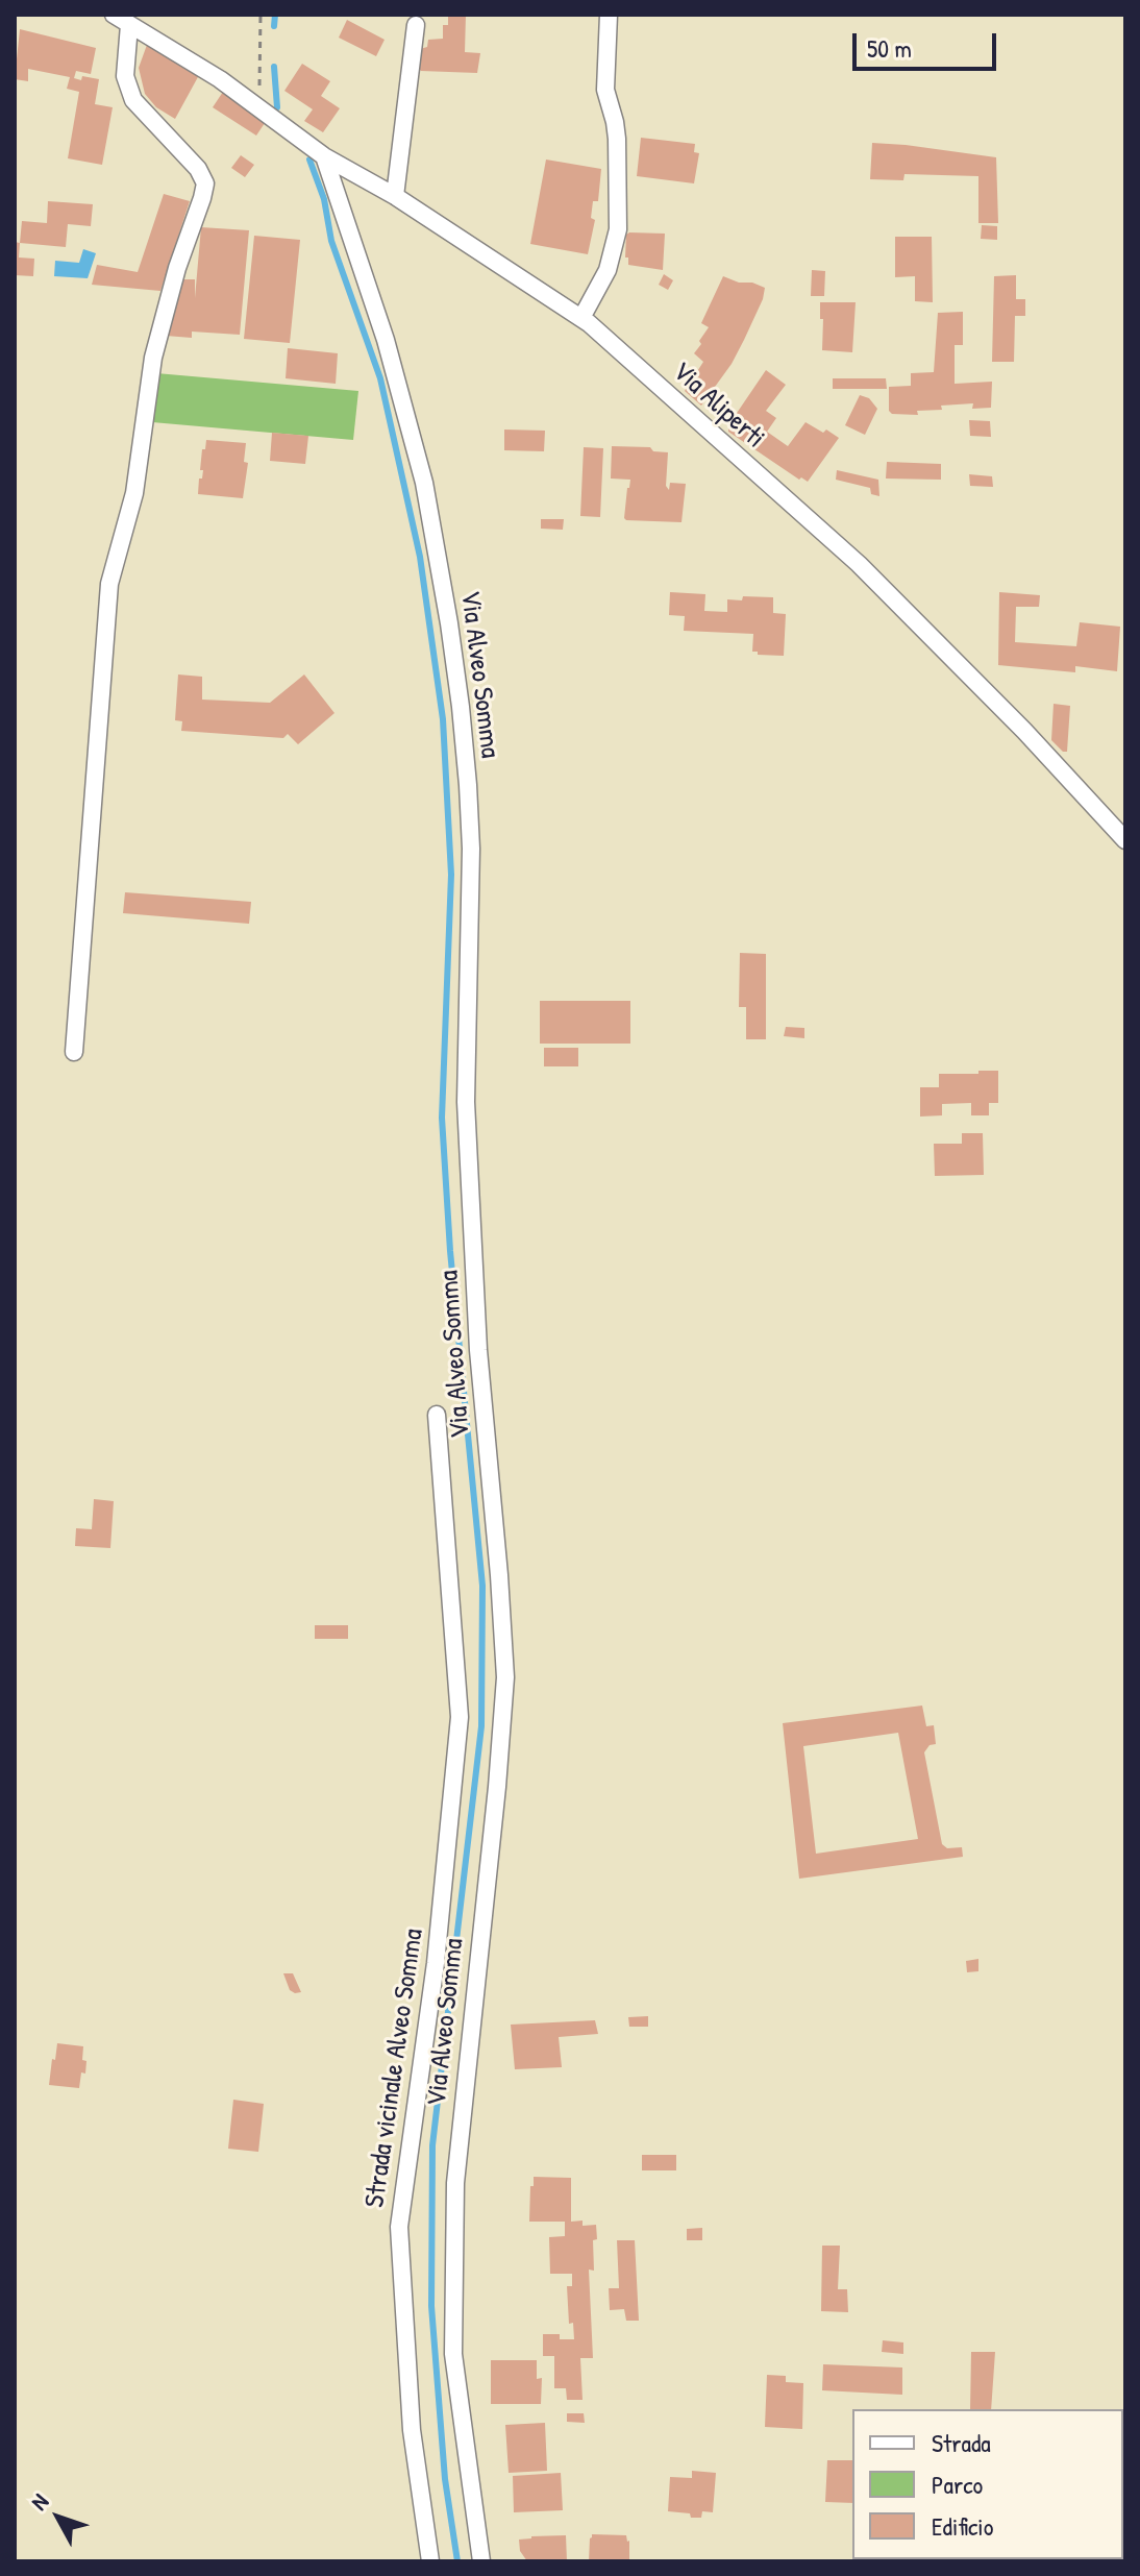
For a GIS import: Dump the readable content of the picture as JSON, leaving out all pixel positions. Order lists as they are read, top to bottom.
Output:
{
  "streets": {
    "street": ["Via Aliperti", "Via Alveo Somma", "Strada vicinale Alveo Somma"]
  },
  "crossings": [
    ["Via Aliperti", "Via Alveo Somma"]
  ],
  "legend": ["Strada", "Parco", "Edificio"],
  "scale_bar": "50 m",
  "north": "top left"
}
